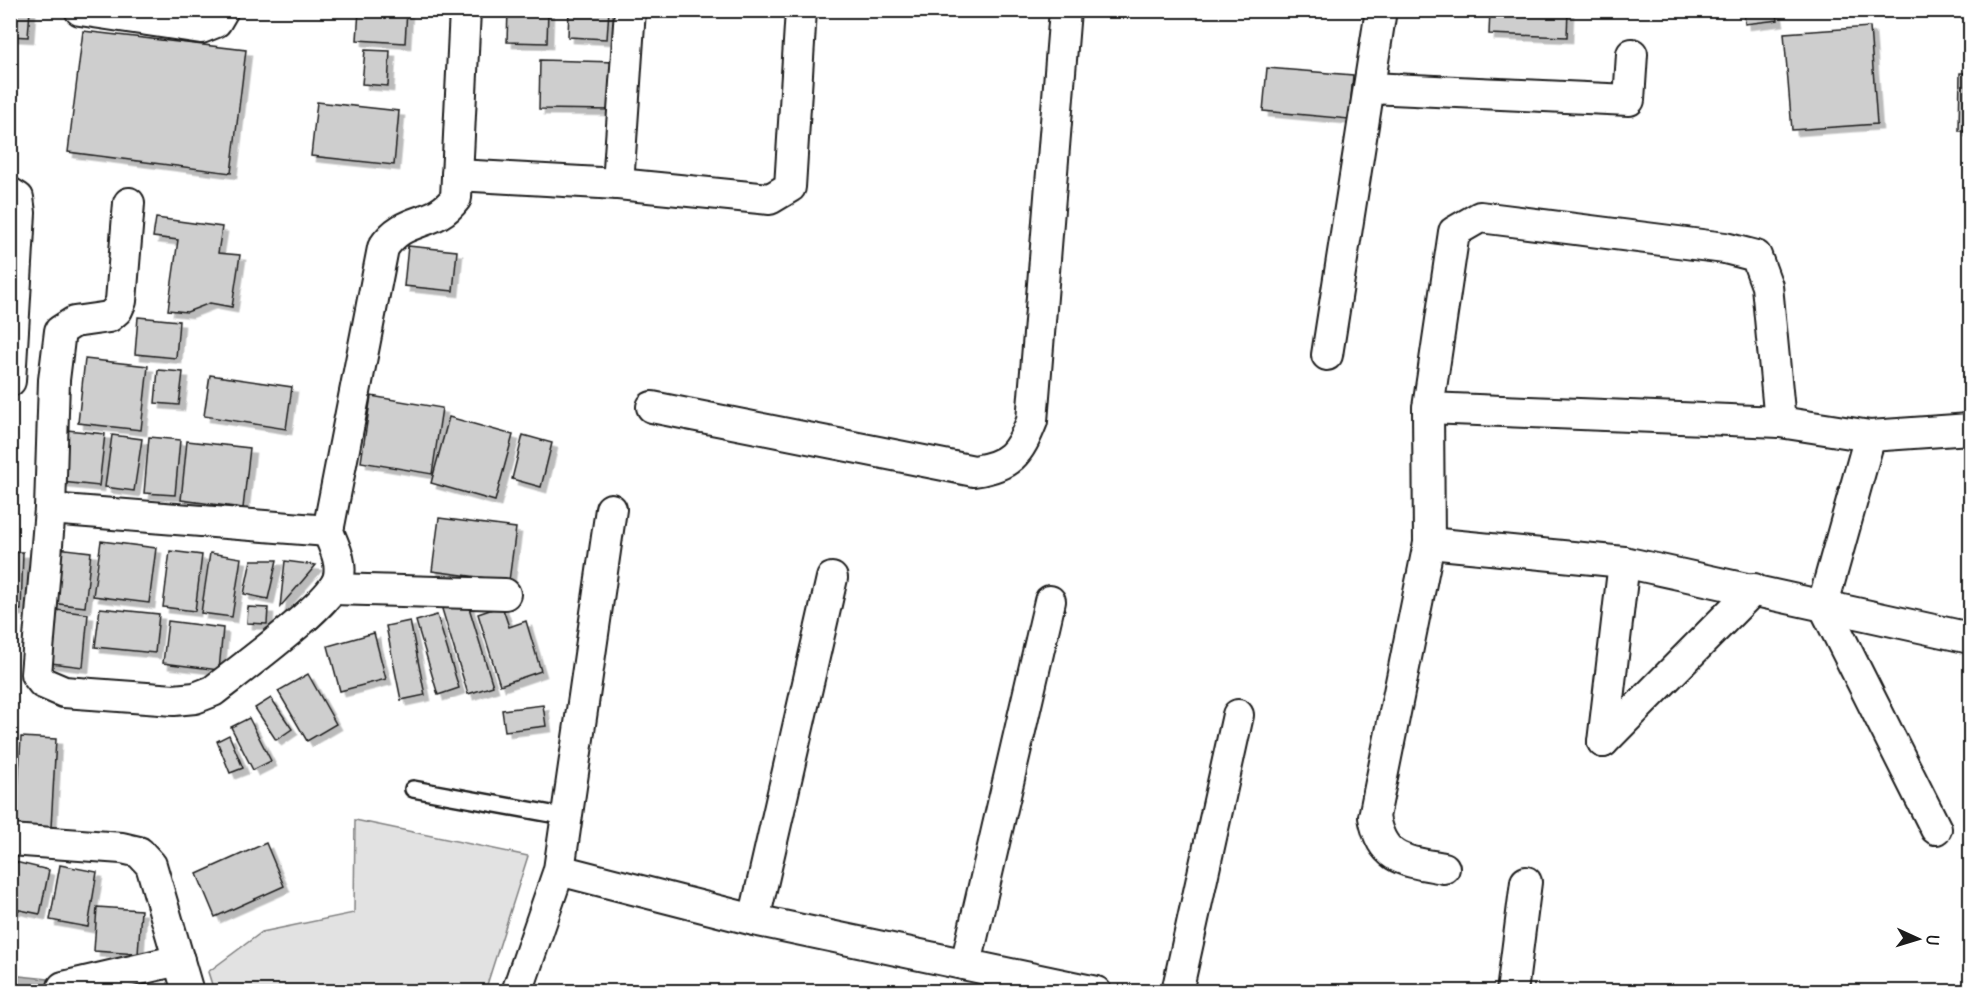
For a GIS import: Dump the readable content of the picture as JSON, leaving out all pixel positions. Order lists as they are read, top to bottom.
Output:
{
  "north": "right"
}
